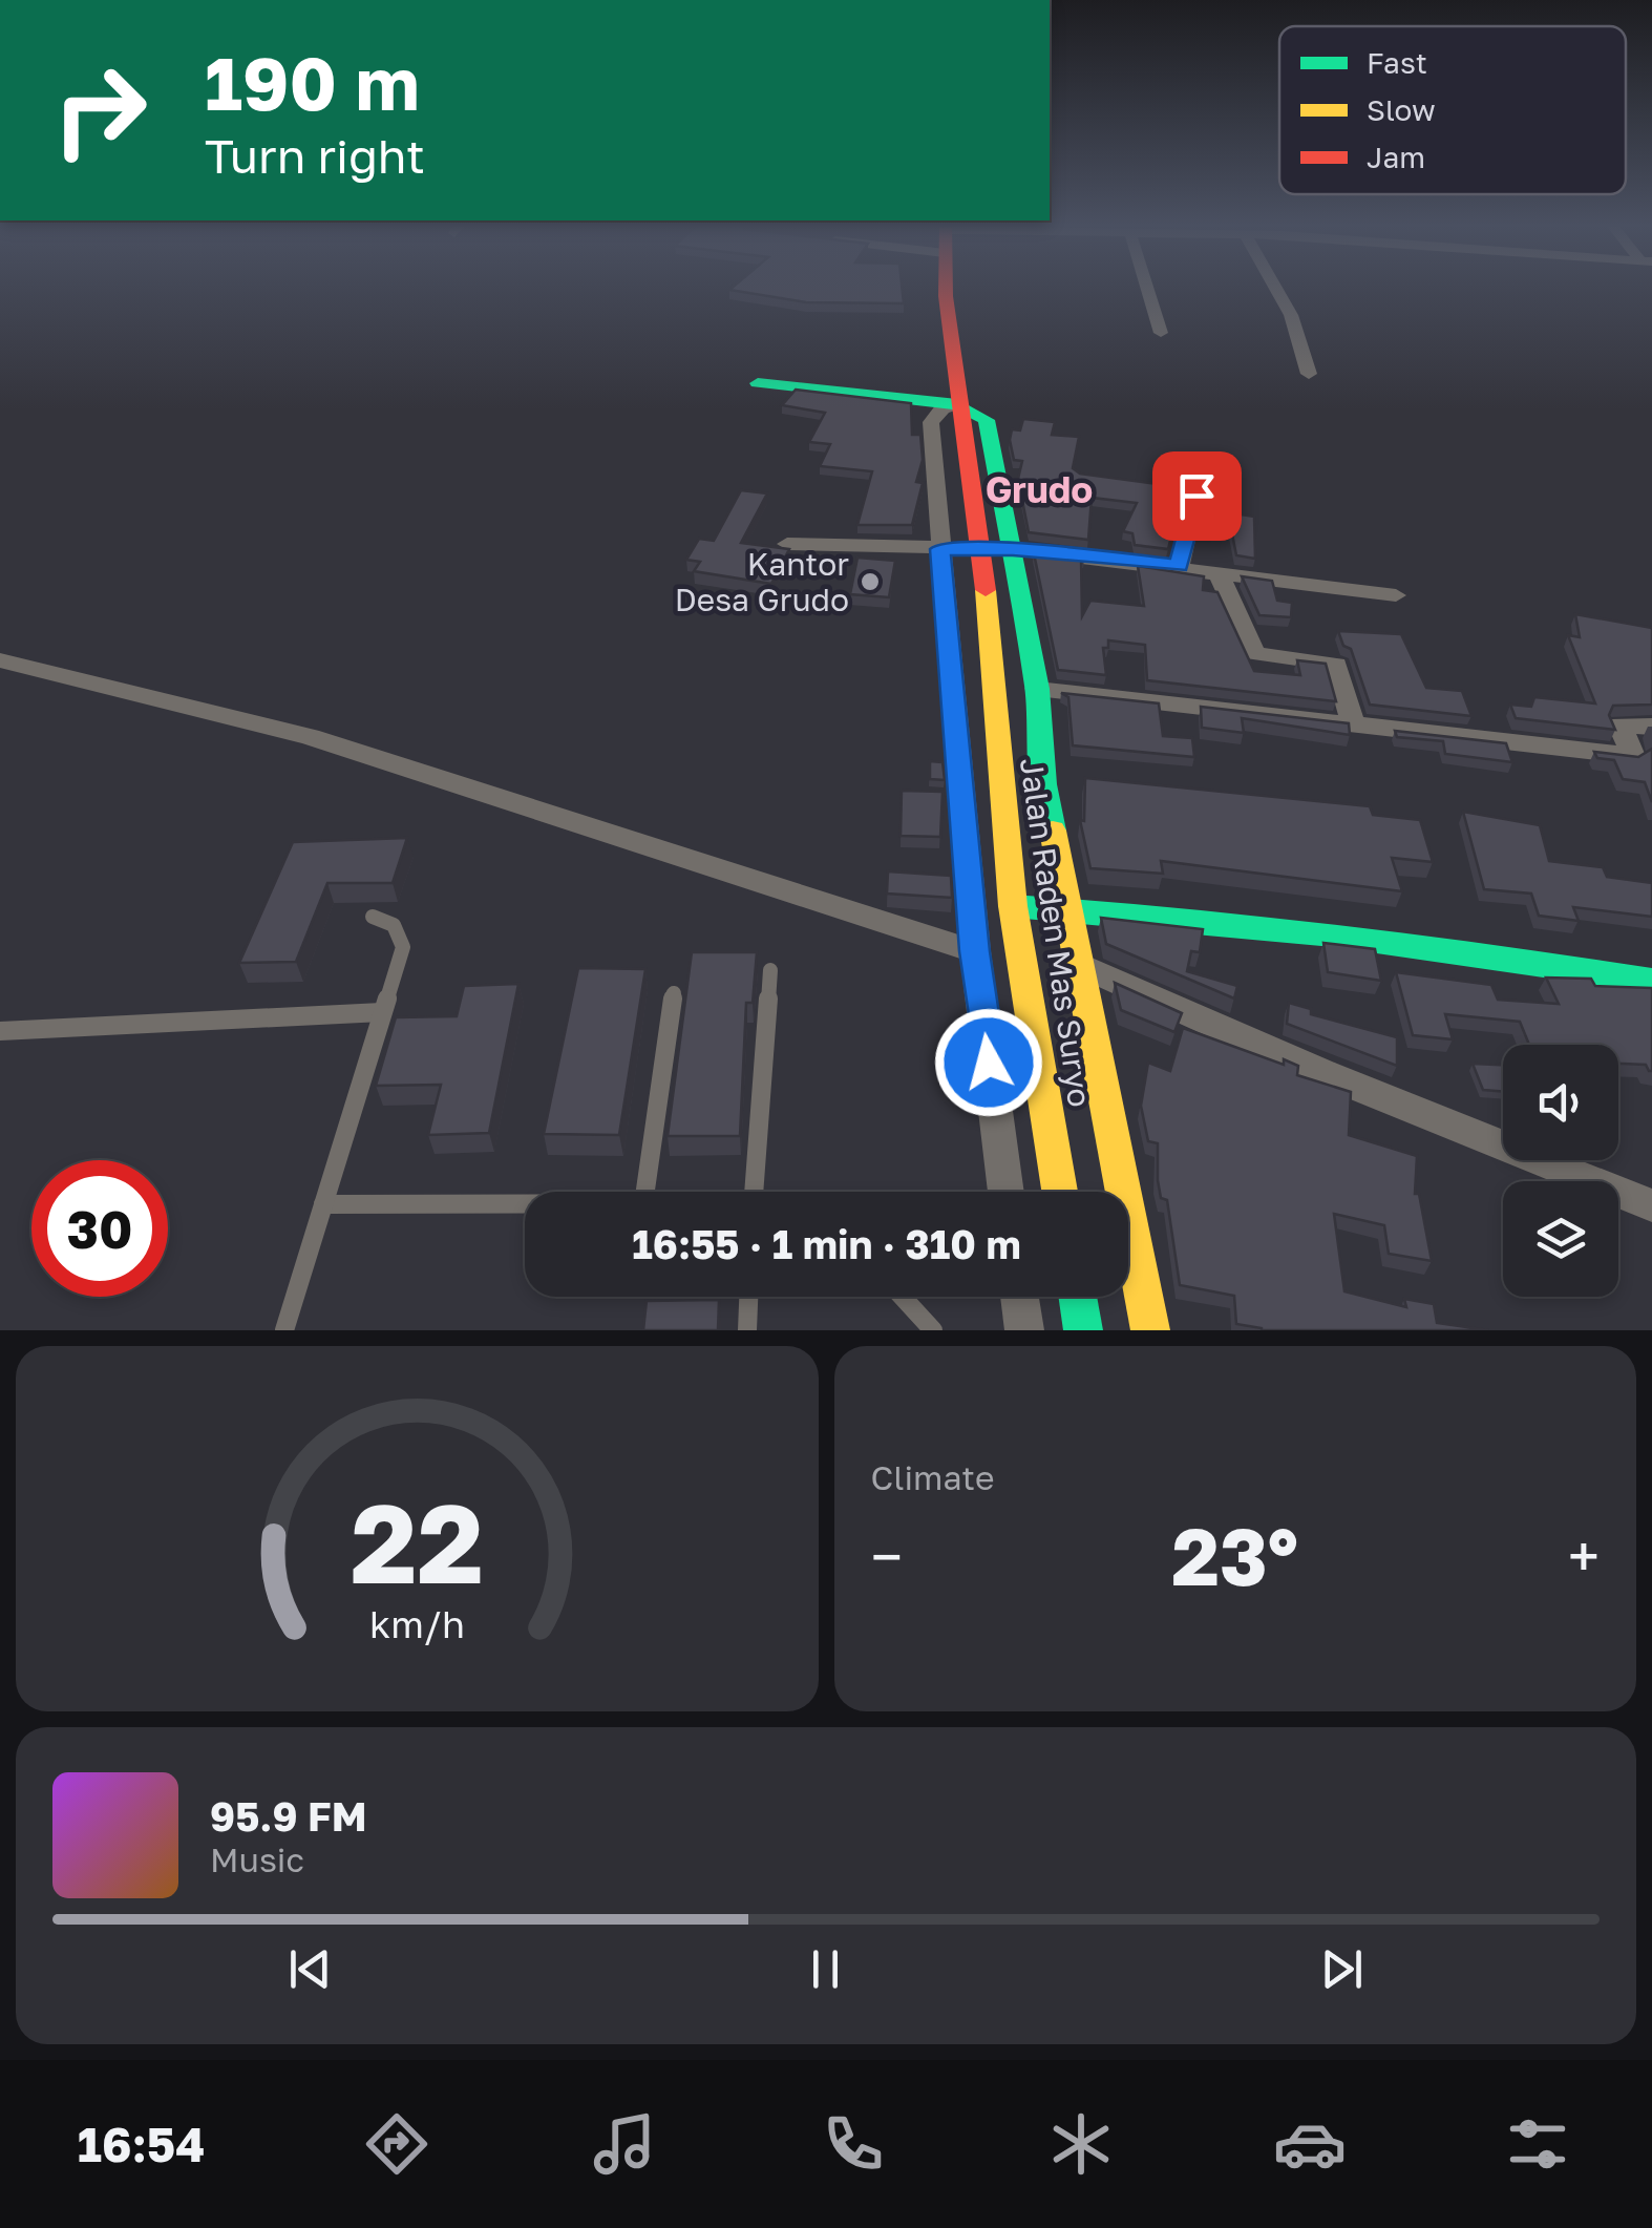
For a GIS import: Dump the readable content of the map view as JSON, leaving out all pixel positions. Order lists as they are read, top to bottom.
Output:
{
  "streets": {
    "street": ["Jalan Raden Mas Suryo"]
  },
  "districts": ["Grudo"],
  "places": ["Kantor Desa Grudo"],
  "legend": ["Fast", "Slow", "Jam"],
  "page": {
    "turn": ["190 m", "Turn right"],
    "limit": "30",
    "trip": "16:55 · 1 min · 310 m",
    "tile": "Climate",
    "heat": ["−", "23°", "+"],
    "song": ["95.9 FM", "Music"],
    "tabs": "16:54",
    "gauge": ["22", "km/h"]
  }
}
